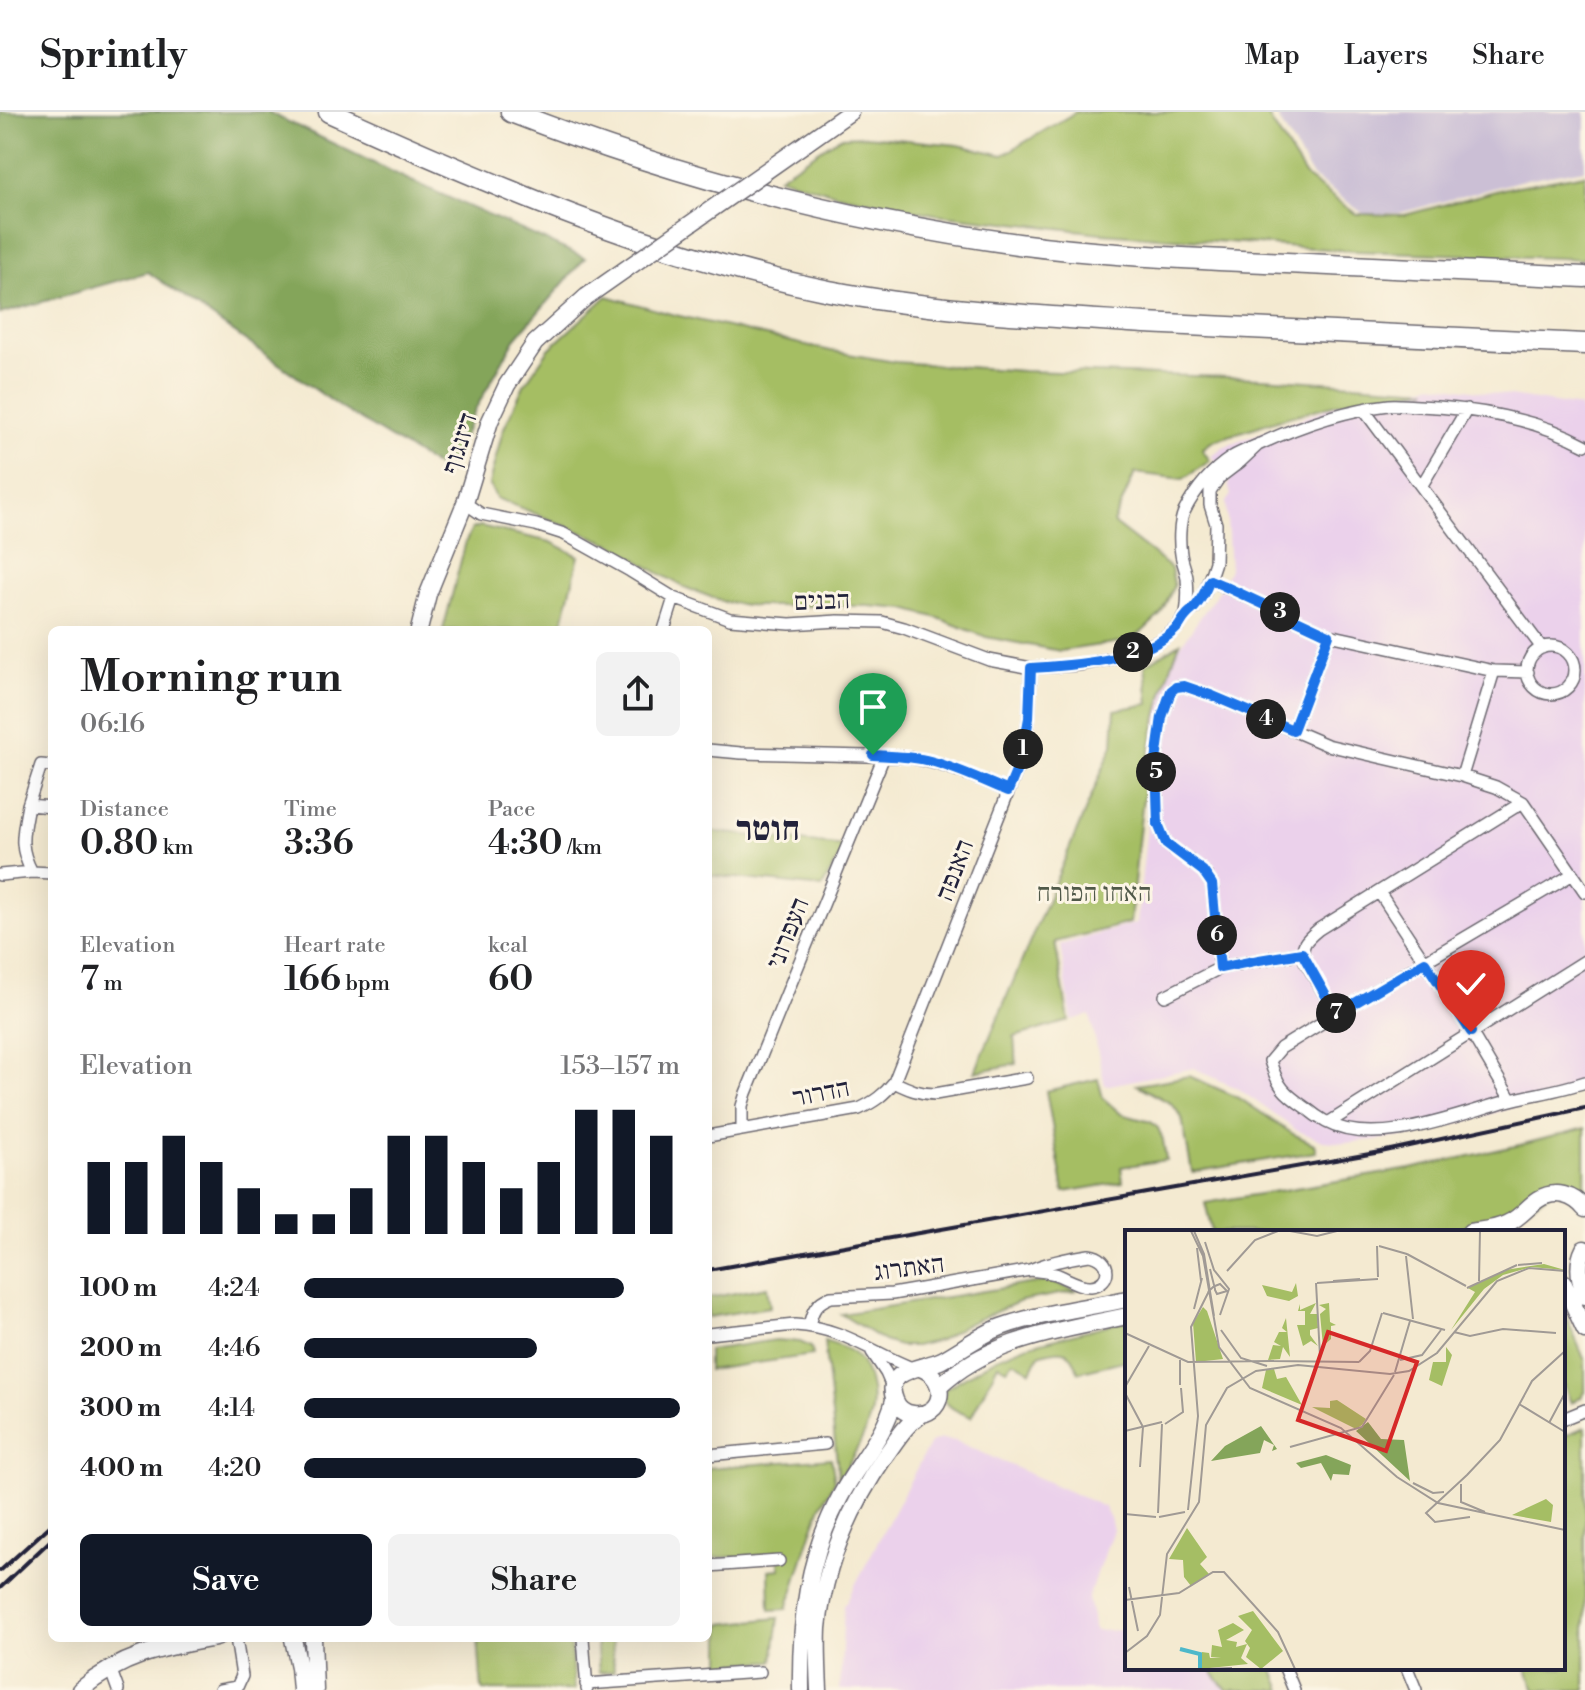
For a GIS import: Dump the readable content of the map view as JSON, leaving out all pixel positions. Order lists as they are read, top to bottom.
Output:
{
  "streets": {
    "main road": ["דיזנגוף"],
    "street": [
      "הבנים",
      "האנפה",
      "העפרוני",
      "הדרור",
      "האתרוג"
    ]
  },
  "crossings": [
    ["דיזנגוף", "הבנים"],
    ["הבנים", "האנפה"],
    ["האנפה", "הדרור"],
    ["העפרוני", "הדרור"]
  ],
  "districts": ["חוטר"],
  "parks": ["האחו הפורח"],
  "page": {
    "header": "Sprintly",
    "nav": ["Map", "Layers", "Share"],
    "pins": [
      "3",
      "2",
      "4",
      "1",
      "5",
      "6",
      "7"
    ],
    "heading": ["Morning run", "06:16"],
    "stats": [
      ["Distance", "0.80 km"],
      ["Time", "3:36"],
      ["Pace", "4:30 /km"],
      ["Elevation", "7 m"],
      ["Heart rate", "166 bpm"],
      ["kcal", "60"]
    ],
    "chart": ["Elevation", "153–157 m"],
    "list": [
      {
        "name": "100 m",
        "note": "4:24"
      },
      {
        "name": "200 m",
        "note": "4:46"
      },
      {
        "name": "300 m",
        "note": "4:14"
      },
      {
        "name": "400 m",
        "note": "4:20"
      }
    ],
    "buttons": ["Save", "Share"]
  }
}
